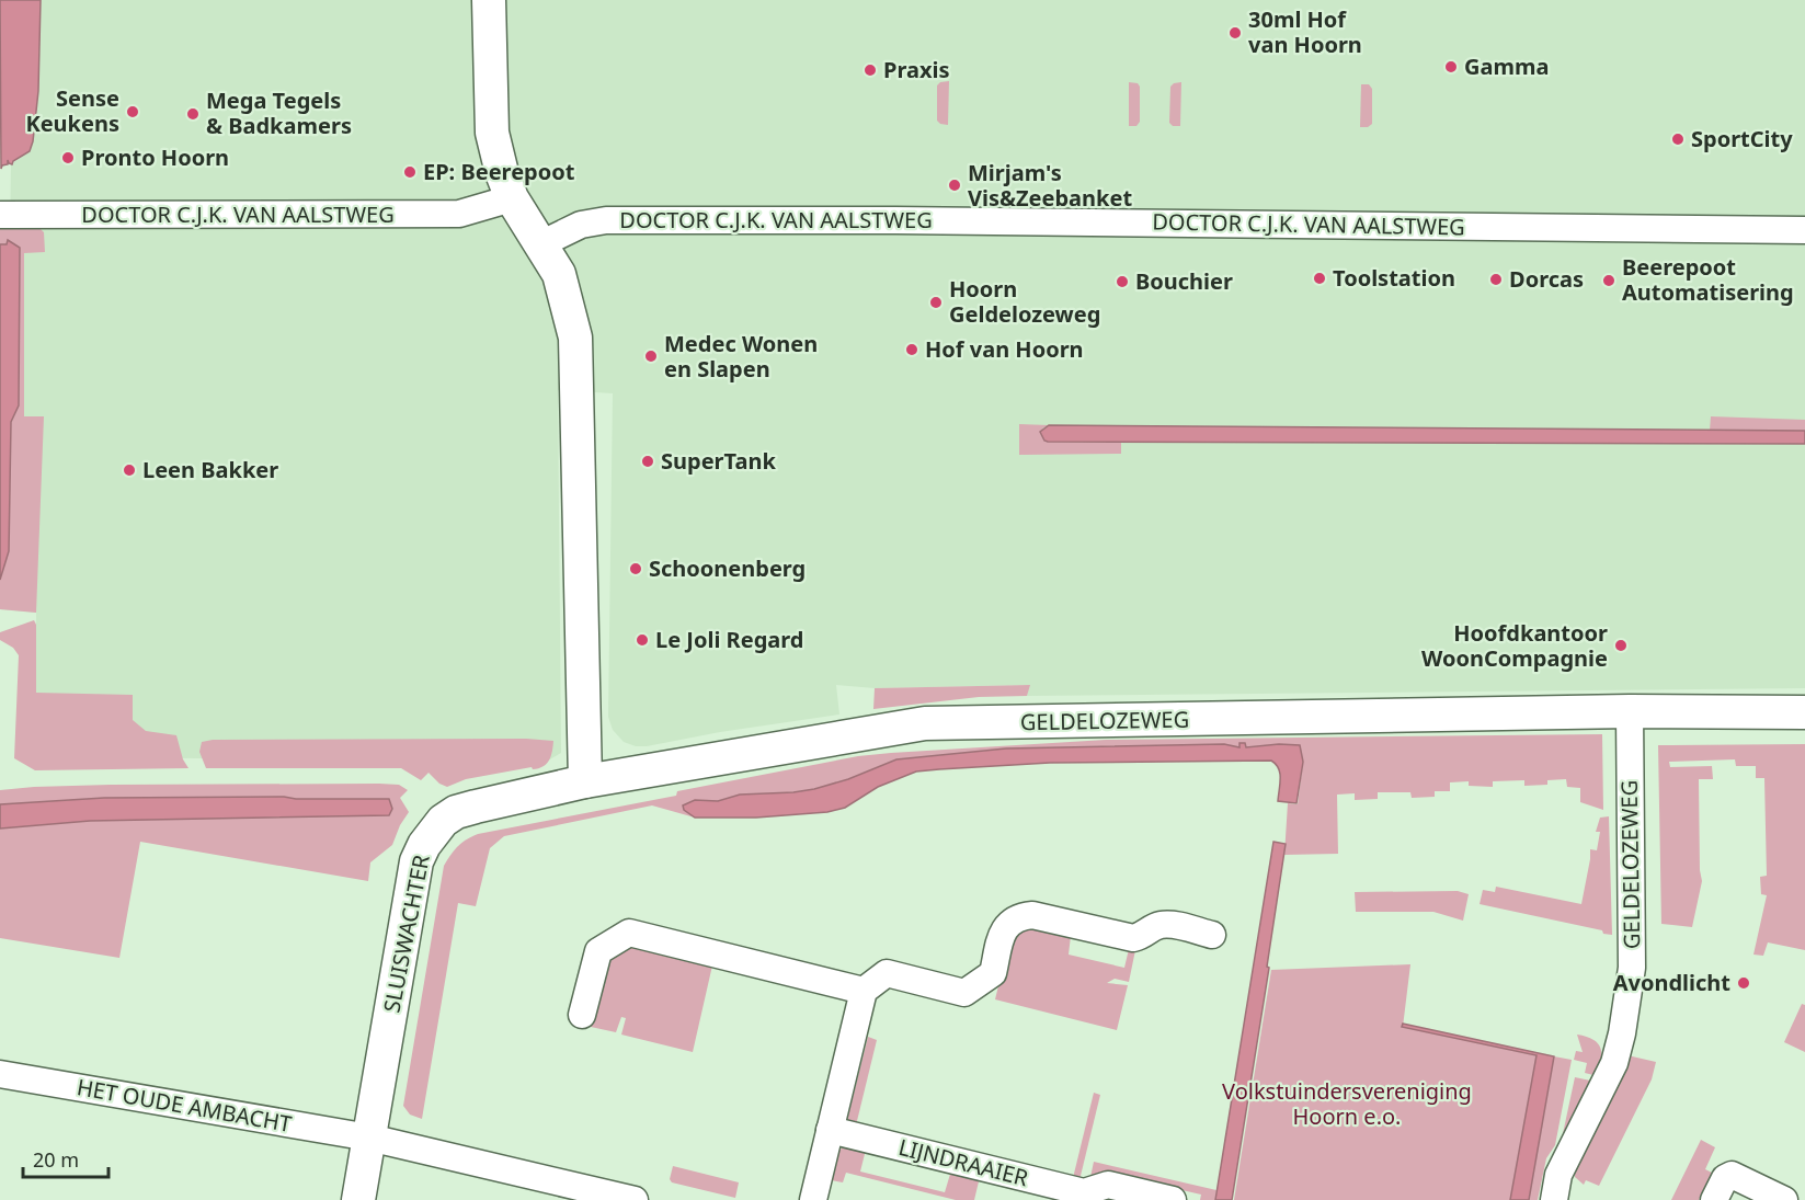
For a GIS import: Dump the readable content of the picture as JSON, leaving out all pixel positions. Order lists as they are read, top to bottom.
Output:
{
  "streets": {
    "street": [
      "DOCTOR C.J.K. VAN AALSTWEG",
      "GELDELOZEWEG",
      "SLUISWACHTER",
      "HET OUDE AMBACHT",
      "LIJNDRAAIER"
    ]
  },
  "crossings": [
    ["GELDELOZEWEG", "SLUISWACHTER"],
    ["SLUISWACHTER", "HET OUDE AMBACHT"]
  ],
  "parks": ["Volkstuindersvereniging Hoorn e.o."],
  "places": [
    "30ml Hof van Hoorn",
    "Gamma",
    "Praxis",
    "Sense Keukens",
    "Mega Tegels & Badkamers",
    "SportCity",
    "Pronto Hoorn",
    "EP: Beerepoot",
    "Mirjam's Vis&Zeebanket",
    "Toolstation",
    "Dorcas",
    "Beerepoot Automatisering",
    "Bouchier",
    "Hoorn Geldelozeweg",
    "Hof van Hoorn",
    "Medec Wonen en Slapen",
    "SuperTank",
    "Leen Bakker",
    "Schoonenberg",
    "Le Joli Regard",
    "Hoofdkantoor WoonCompagnie",
    "Avondlicht"
  ],
  "scale_bar": "20 m"
}
